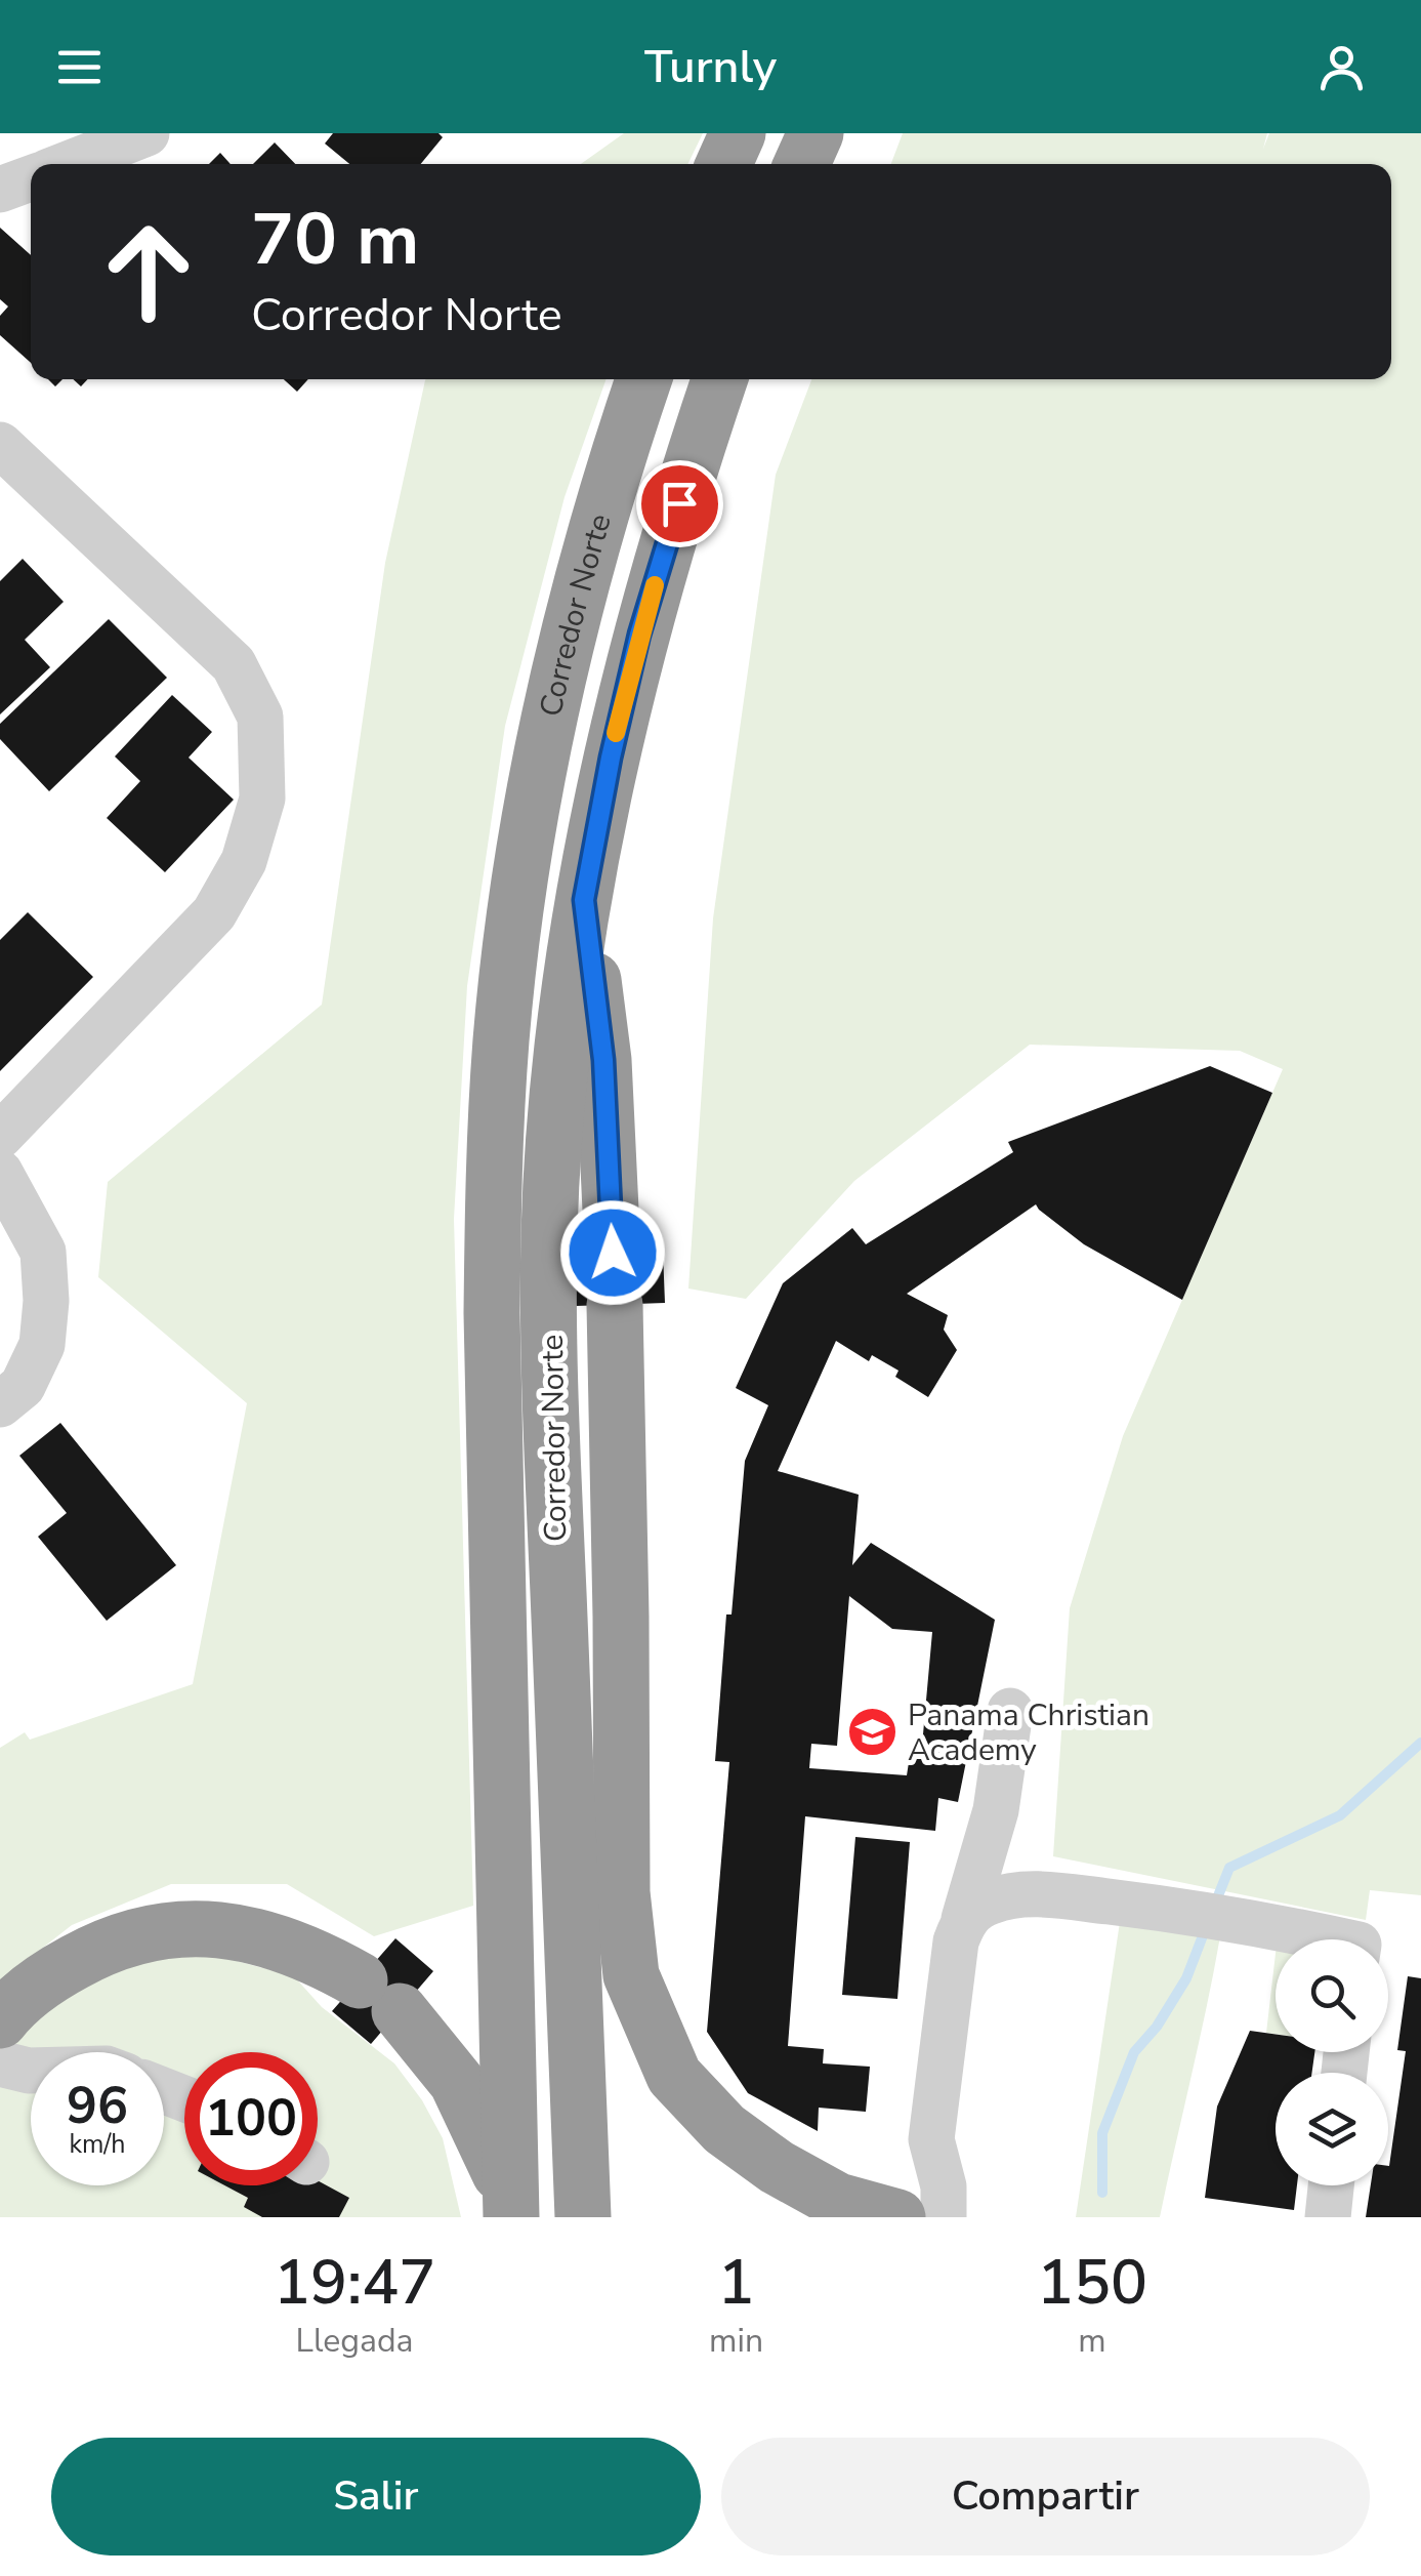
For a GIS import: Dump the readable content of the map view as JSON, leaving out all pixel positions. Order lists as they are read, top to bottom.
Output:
{
  "streets": {
    "highway": ["Corredor Norte"]
  },
  "places": {
    "school or university": ["Panama Christian Academy"]
  },
  "page": {
    "header": "Turnly",
    "turn": ["70 m", "Corredor Norte"],
    "speed": "96 km/h",
    "limit": "100",
    "eta": [
      "19:47",
      "Llegada",
      "1",
      "min",
      "150",
      "m"
    ],
    "buttons": ["Salir", "Compartir"]
  }
}
